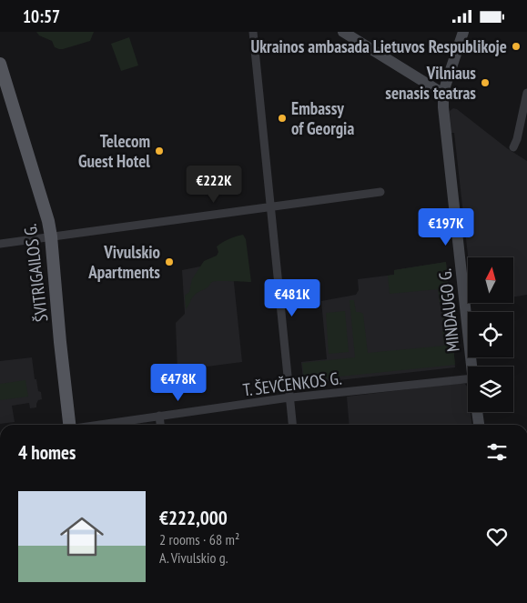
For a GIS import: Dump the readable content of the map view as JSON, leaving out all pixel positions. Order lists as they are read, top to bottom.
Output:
{
  "streets": {
    "main road": ["ŠVITRIGAILOS G.", "MINDAUGO G."],
    "street": ["T. ŠEVČENKOS G."]
  },
  "places": [
    "Ukrainos ambasada Lietuvos Respublikoje",
    "Vilniaus senasis teatras",
    "Embassy of Georgia",
    "Telecom Guest Hotel",
    "Vivulskio Apartments"
  ],
  "north": "top",
  "page": {
    "status": "10:57",
    "price": [
      "€222K",
      "€197K",
      "€481K",
      "€478K"
    ],
    "heading": "4 homes",
    "list": [
      {
        "name": "€222,000",
        "note": "2 rooms · 68 m² · A. Vivulskio g."
      }
    ]
  }
}
